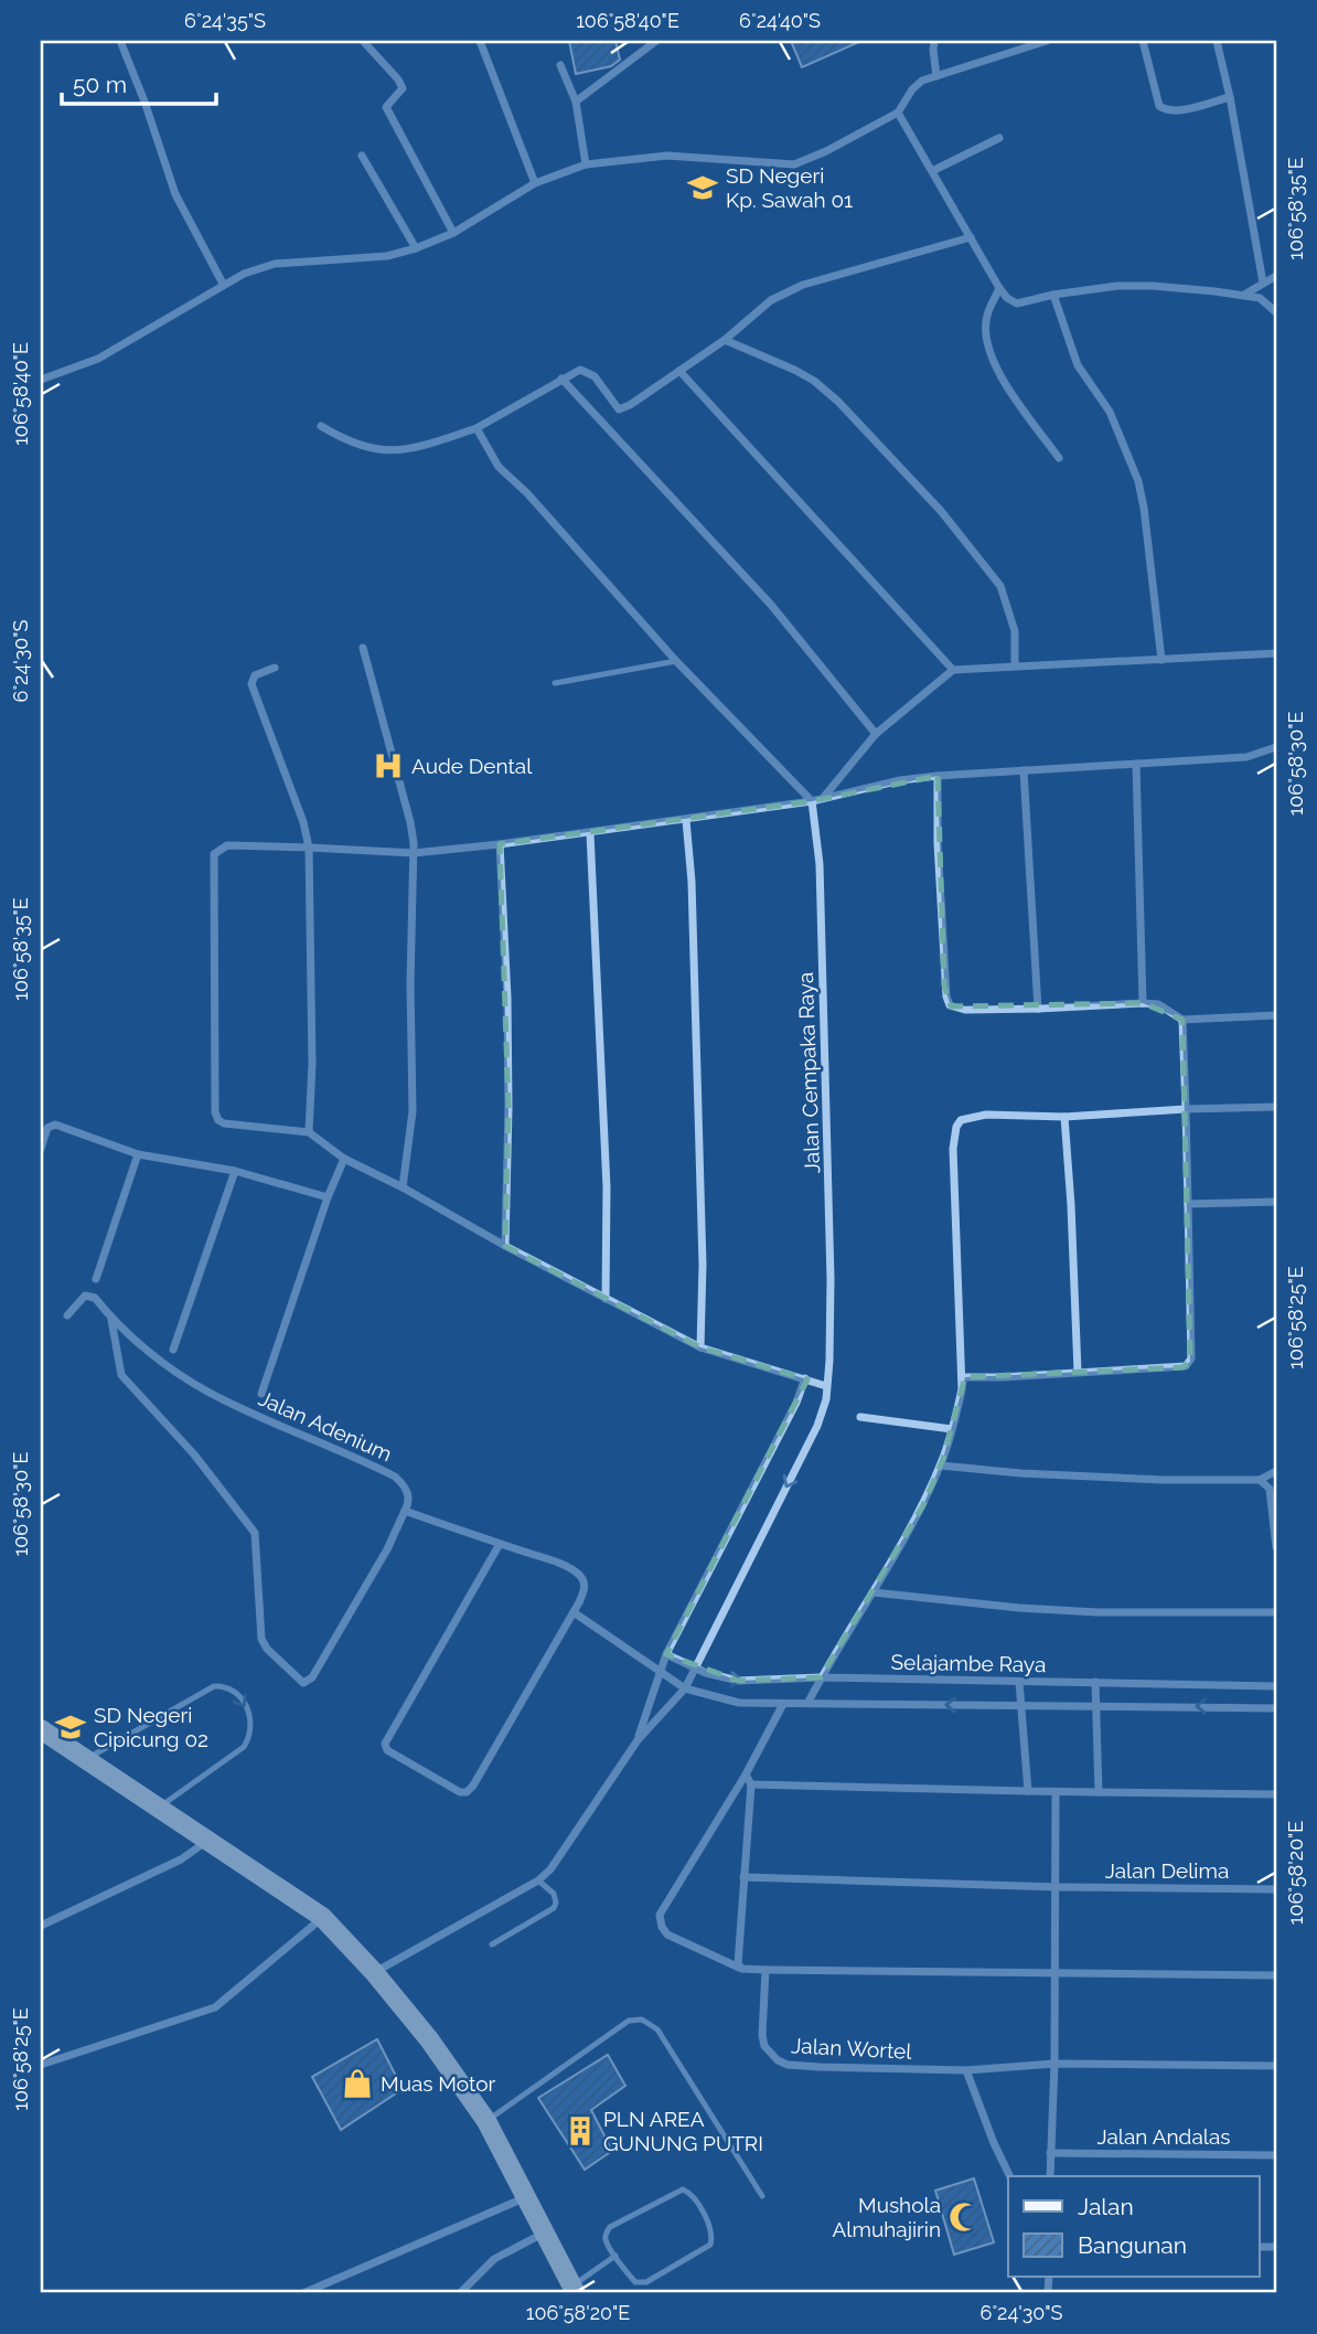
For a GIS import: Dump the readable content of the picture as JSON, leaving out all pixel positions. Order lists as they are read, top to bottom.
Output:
{
  "streets": {
    "street": [
      "Jalan Cempaka Raya",
      "Jalan Adenium",
      "Selajambe Raya",
      "Jalan Delima",
      "Jalan Wortel",
      "Jalan Andalas"
    ]
  },
  "crossings": [
    ["Jalan Cempaka Raya", "Selajambe Raya"]
  ],
  "places": {
    "school or university": ["SD Negeri Kp. Sawah 01", "SD Negeri Cipicung 02"],
    "hospital": ["Aude Dental"],
    "shop": ["Muas Motor"],
    "building": ["PLN AREA GUNUNG PUTRI"],
    "mosque": ["Mushola Almuhajirin"]
  },
  "legend": ["Jalan", "Bangunan"],
  "scale_bar": "50 m",
  "coordinates": [
    "6°24'35\"S",
    "106°58'40\"E",
    "6°24'40\"S",
    "106°58'35\"E",
    "6°24'30\"S",
    "106°58'30\"E",
    "106°58'25\"E",
    "106°58'20\"E"
  ]
}
